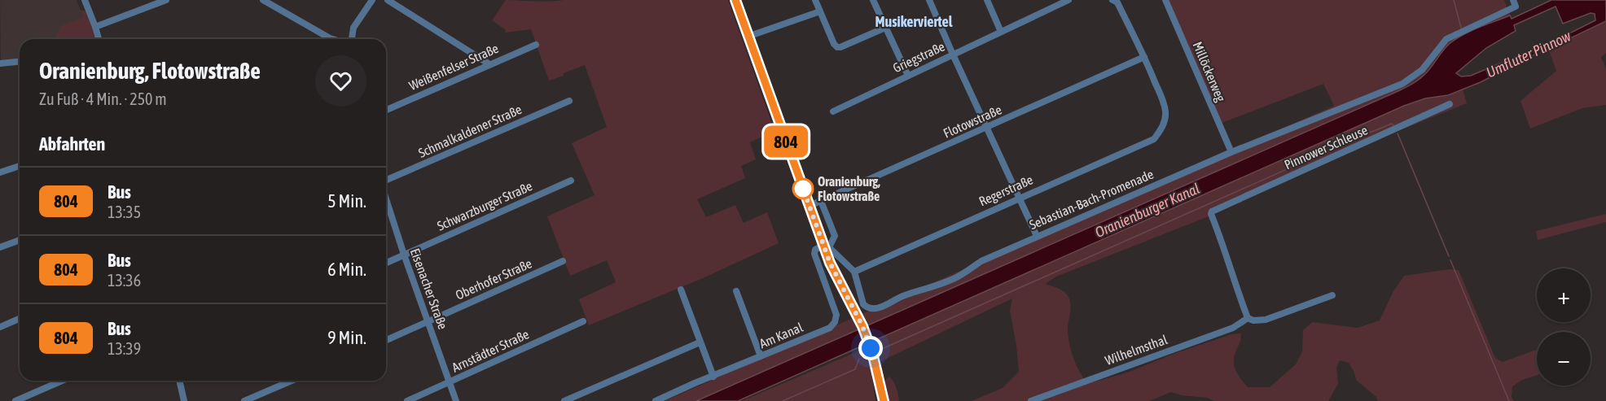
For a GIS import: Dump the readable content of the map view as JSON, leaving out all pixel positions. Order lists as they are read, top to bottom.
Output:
{
  "streets": {
    "street": [
      "Griegstraße",
      "Weißenfelser Straße",
      "Millöckerweg",
      "Flotowstraße",
      "Schmalkaldener Straße",
      "Pinnower Schleuse",
      "Regerstraße",
      "Sebastian-Bach-Promenade",
      "Schwarzburger Straße",
      "Oberhofer Straße",
      "Eisenacher Straße",
      "Am Kanal",
      "Wilhelmsthal",
      "Arnstädter Straße"
    ]
  },
  "crossings": [
    ["Millöckerweg", "Sebastian-Bach-Promenade"],
    ["Flotowstraße", "Regerstraße"],
    ["Pinnower Schleuse", "Wilhelmsthal"],
    ["Regerstraße", "Sebastian-Bach-Promenade"],
    ["Schwarzburger Straße", "Eisenacher Straße"],
    ["Oberhofer Straße", "Eisenacher Straße"],
    ["Eisenacher Straße", "Arnstädter Straße"]
  ],
  "districts": ["Musikerviertel"],
  "water": ["Umfluter Pinnow", "Oranienburger Kanal"],
  "places": ["Oranienburg, Flotowstraße"],
  "lines": ["bus line 804"],
  "page": {
    "on_map": "804",
    "heading": [
      ["Oranienburg, Flotowstraße", "Zu Fuß · 4 Min. · 250 m"],
      "Abfahrten"
    ],
    "list": [
      {
        "mark": "804",
        "name": "Bus",
        "note": "13:35",
        "value": "5 Min."
      },
      {
        "mark": "804",
        "name": "Bus",
        "note": "13:36",
        "value": "6 Min."
      },
      {
        "mark": "804",
        "name": "Bus",
        "note": "13:39",
        "value": "9 Min."
      }
    ],
    "map_buttons": ["+", "−"]
  }
}
